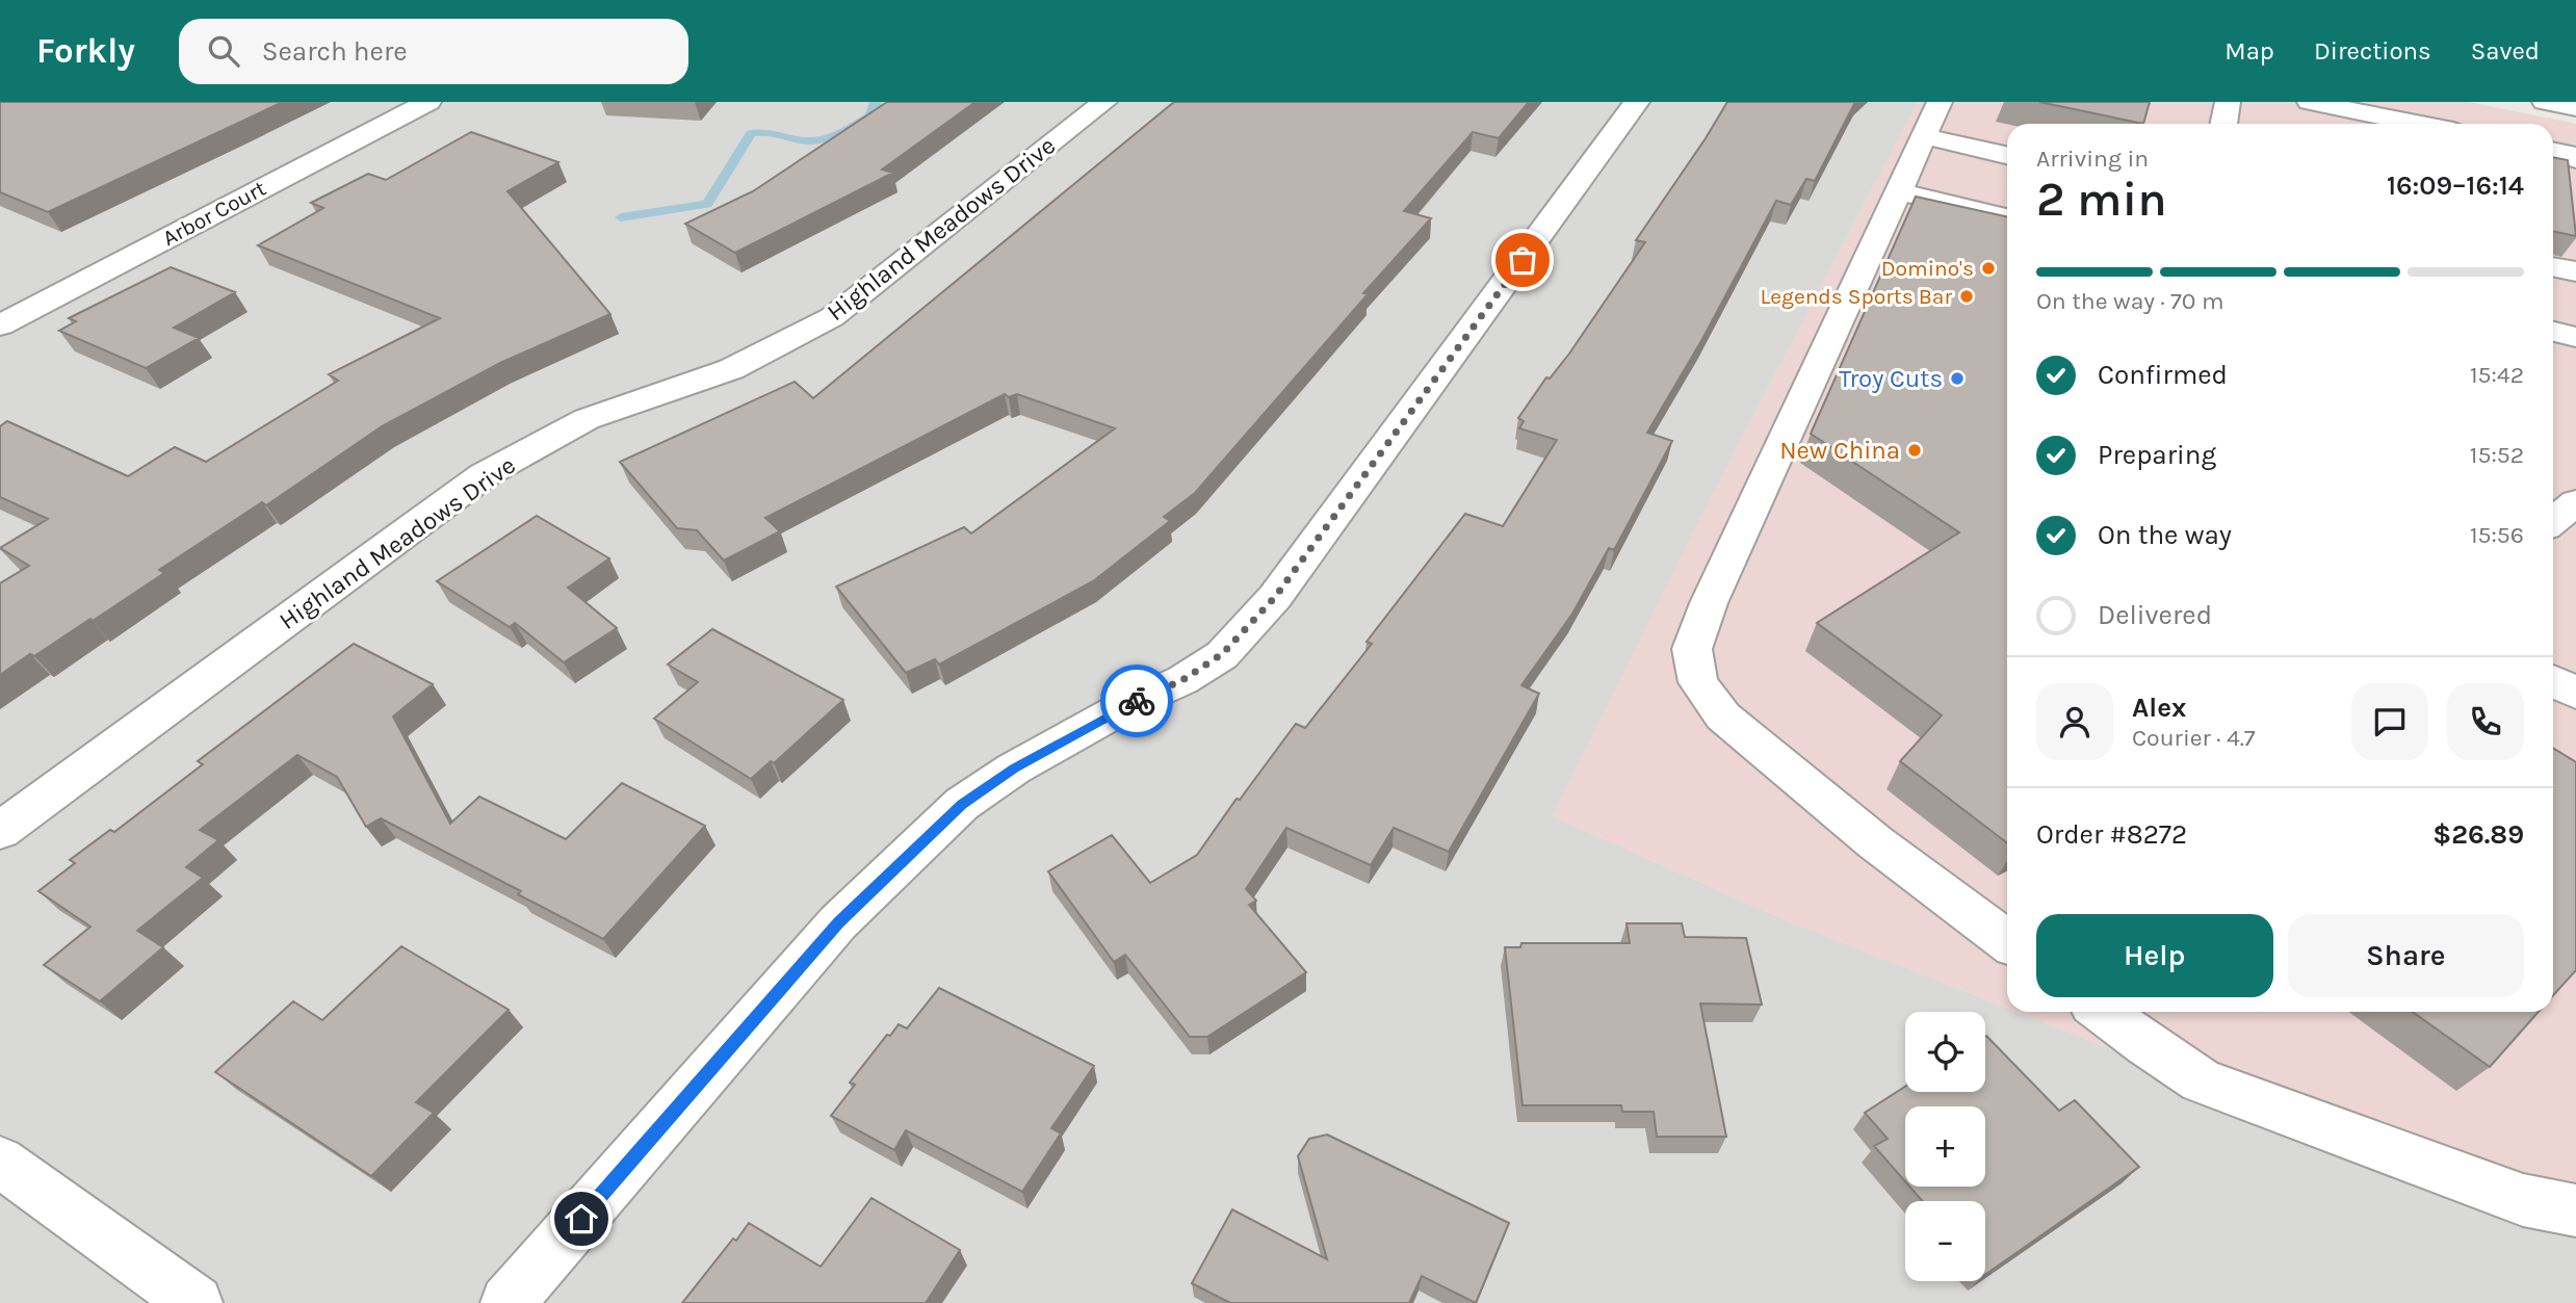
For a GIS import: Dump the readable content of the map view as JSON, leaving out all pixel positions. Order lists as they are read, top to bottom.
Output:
{
  "streets": {
    "street": ["Arbor Court", "Highland Meadows Drive"]
  },
  "places": [
    "Domino's",
    "Legends Sports Bar",
    "Troy Cuts",
    "New China"
  ],
  "page": {
    "header": "Forkly",
    "search": "Search here",
    "nav": ["Map", "Directions", "Saved"],
    "heading": ["2 min", "Arriving in", "16:09–16:14"],
    "panel": [
      "Alex",
      "Courier · 4.7",
      "Order #8272",
      "$26.89"
    ],
    "bar": "On the way · 70 m",
    "list": [
      ["Confirmed", "15:42"],
      ["Preparing", "15:52"],
      ["On the way", "15:56"],
      "Delivered"
    ],
    "buttons": ["Help", "Share"],
    "map_buttons": ["+", "−"]
  }
}
